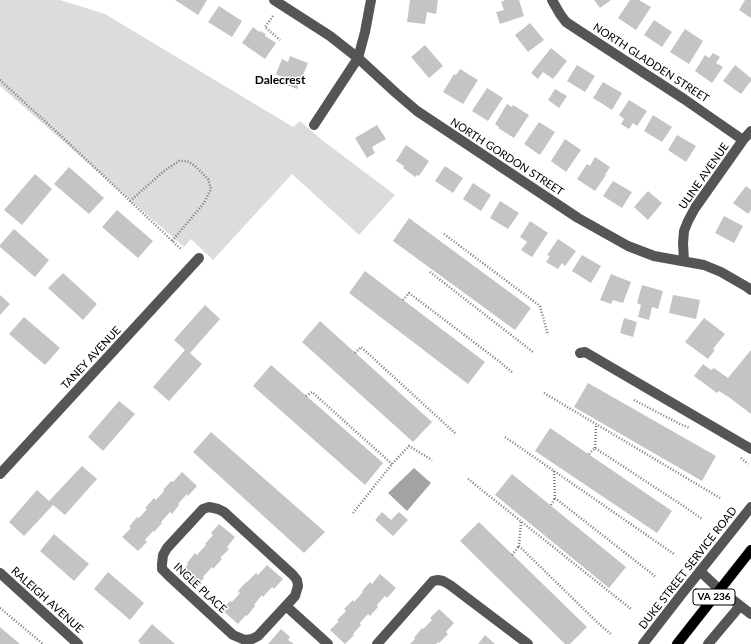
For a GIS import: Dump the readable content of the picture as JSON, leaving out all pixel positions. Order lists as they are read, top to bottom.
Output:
{
  "streets": {
    "main road": ["VA 236"],
    "street": [
      "NORTH GLADDEN STREET",
      "NORTH GORDON STREET",
      "ULINE AVENUE",
      "TANEY AVENUE",
      "DUKE STREET SERVICE ROAD",
      "INGLE PLACE",
      "RALEIGH AVENUE"
    ]
  },
  "crossings": [
    ["NORTH GLADDEN STREET", "ULINE AVENUE"],
    ["NORTH GORDON STREET", "ULINE AVENUE"]
  ],
  "districts": ["Dalecrest"]
}
